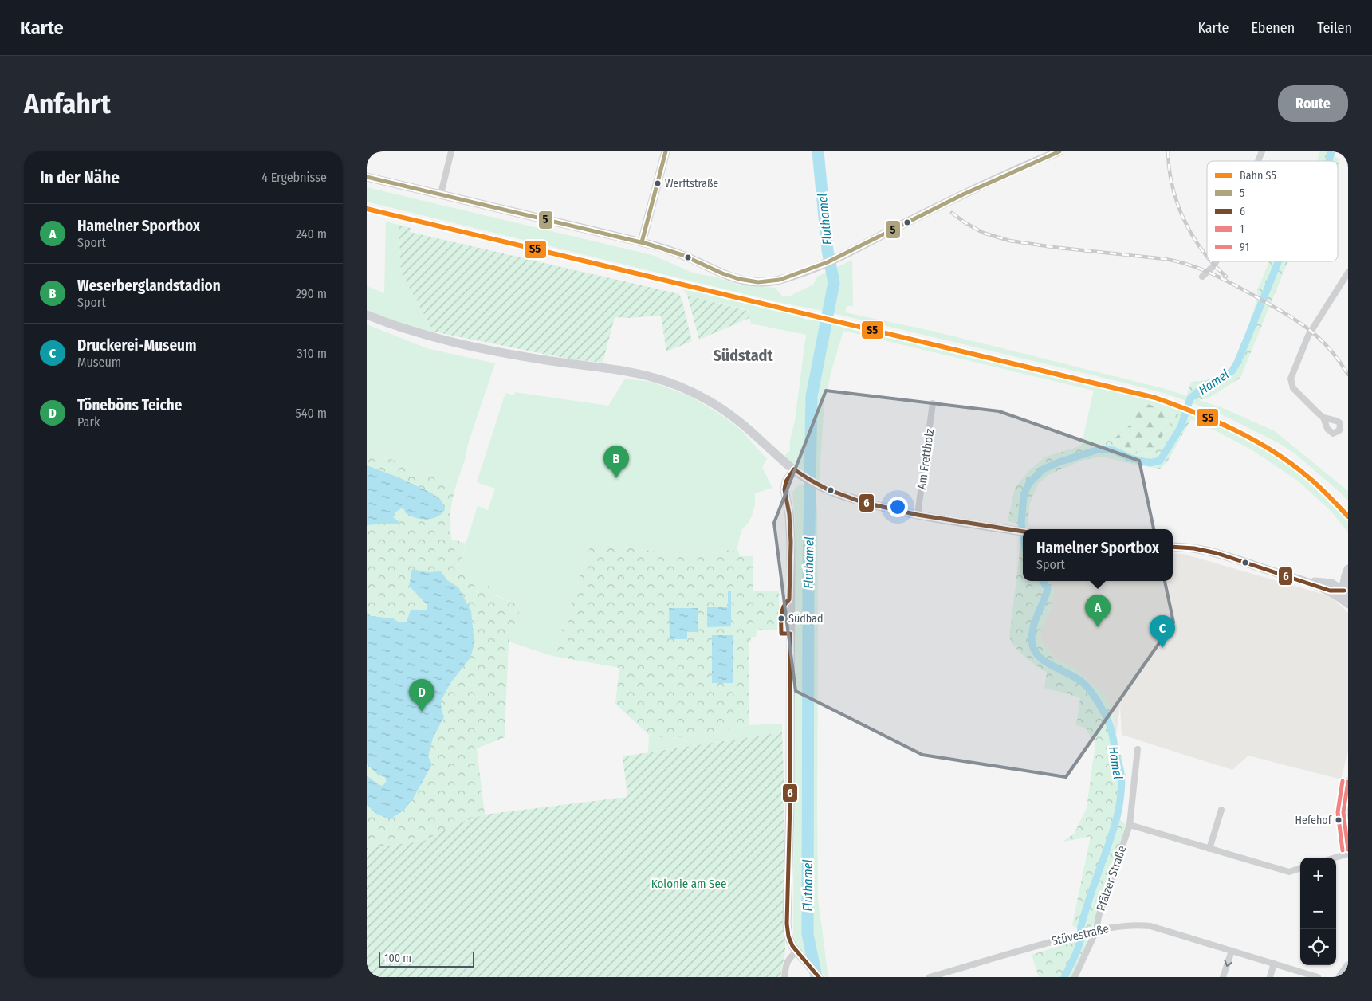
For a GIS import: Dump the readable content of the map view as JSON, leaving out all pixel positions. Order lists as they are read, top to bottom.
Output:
{
  "streets": {
    "street": ["Am Frettholz", "Pfälzer Straße", "Stüvestraße"]
  },
  "crossings": [
    ["Pfälzer Straße", "Stüvestraße"]
  ],
  "districts": ["Südstadt"],
  "water": ["Fluthamel", "Hamel"],
  "parks": ["Kolonie am See"],
  "places": ["Werftstraße", "Südbad", "Hefehof"],
  "lines": [
    "transit line 5",
    "rail line S5",
    "transit line 6",
    "transit line 91",
    "transit line 1"
  ],
  "legend": [
    "Bahn S5",
    "5",
    "6",
    "1",
    "91"
  ],
  "scale_bar": "100 m",
  "page": {
    "header": "Karte",
    "nav": ["Karte", "Ebenen", "Teilen"],
    "buttons": "Route",
    "title": "Anfahrt",
    "heading": ["In der Nähe", "4 Ergebnisse"],
    "list": [
      {
        "mark": "A",
        "name": "Hamelner Sportbox",
        "note": "Sport",
        "value": "240 m"
      },
      {
        "mark": "B",
        "name": "Weserberglandstadion",
        "note": "Sport",
        "value": "290 m"
      },
      {
        "mark": "C",
        "name": "Druckerei-Museum",
        "note": "Museum",
        "value": "310 m"
      },
      {
        "mark": "D",
        "name": "Töneböns Teiche",
        "note": "Park",
        "value": "540 m"
      }
    ],
    "pins": [
      "B",
      "A",
      "C",
      "D"
    ],
    "popup": ["Hamelner Sportbox", "Sport"],
    "map_buttons": ["+", "−"],
    "scale": "100 m"
  }
}
